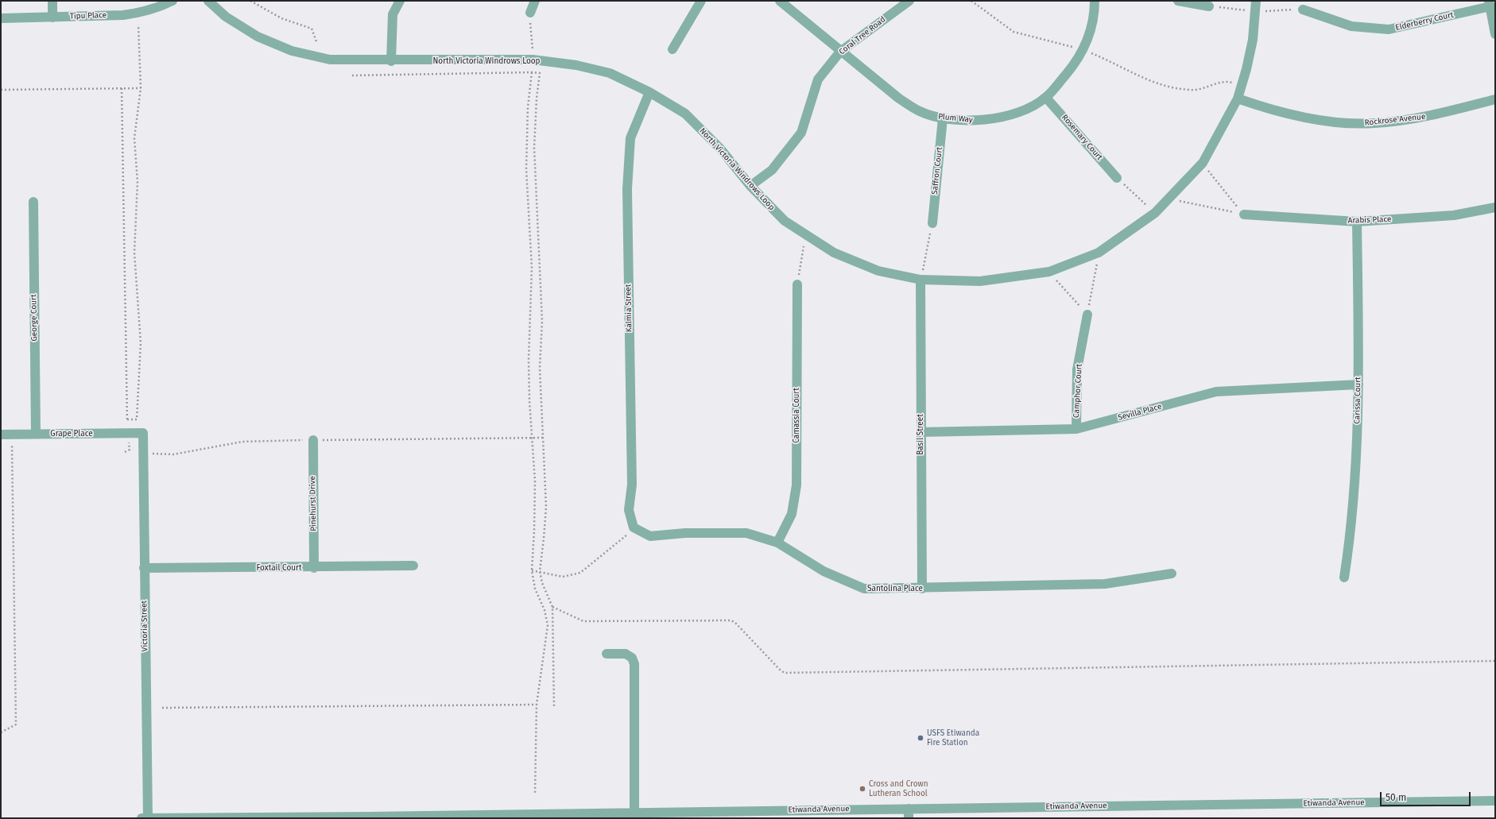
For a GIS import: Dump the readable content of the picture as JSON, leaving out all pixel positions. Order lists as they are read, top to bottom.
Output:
{
  "streets": {
    "street": [
      "Tipu Place",
      "Elderberry Court",
      "Coral Tree Road",
      "North Victoria Windrows Loop",
      "Plum Way",
      "Rockrose Avenue",
      "Rosemary Court",
      "Saffron Court",
      "Arabis Place",
      "Kalmia Street",
      "George Court",
      "Camphor Court",
      "Carissa Court",
      "Sevilla Place",
      "Camassia Court",
      "Grape Place",
      "Basil Street",
      "Pinehurst Drive",
      "Foxtail Court",
      "Santolina Place",
      "Victoria Street",
      "Etiwanda Avenue"
    ]
  },
  "crossings": [
    ["Coral Tree Road", "North Victoria Windrows Loop"],
    ["Coral Tree Road", "Plum Way"],
    ["North Victoria Windrows Loop", "Rockrose Avenue"],
    ["North Victoria Windrows Loop", "Kalmia Street"],
    ["North Victoria Windrows Loop", "Basil Street"],
    ["Plum Way", "Rosemary Court"],
    ["Plum Way", "Saffron Court"],
    ["Arabis Place", "Carissa Court"],
    ["Kalmia Street", "Santolina Place"],
    ["George Court", "Grape Place"],
    ["Camphor Court", "Sevilla Place"],
    ["Carissa Court", "Sevilla Place"],
    ["Sevilla Place", "Basil Street"],
    ["Camassia Court", "Santolina Place"],
    ["Grape Place", "Victoria Street"],
    ["Basil Street", "Santolina Place"],
    ["Pinehurst Drive", "Foxtail Court"],
    ["Foxtail Court", "Victoria Street"],
    ["Victoria Street", "Etiwanda Avenue"]
  ],
  "places": ["USFS Etiwanda Fire Station", "Cross and Crown Lutheran School"],
  "scale_bar": "50 m"
}
